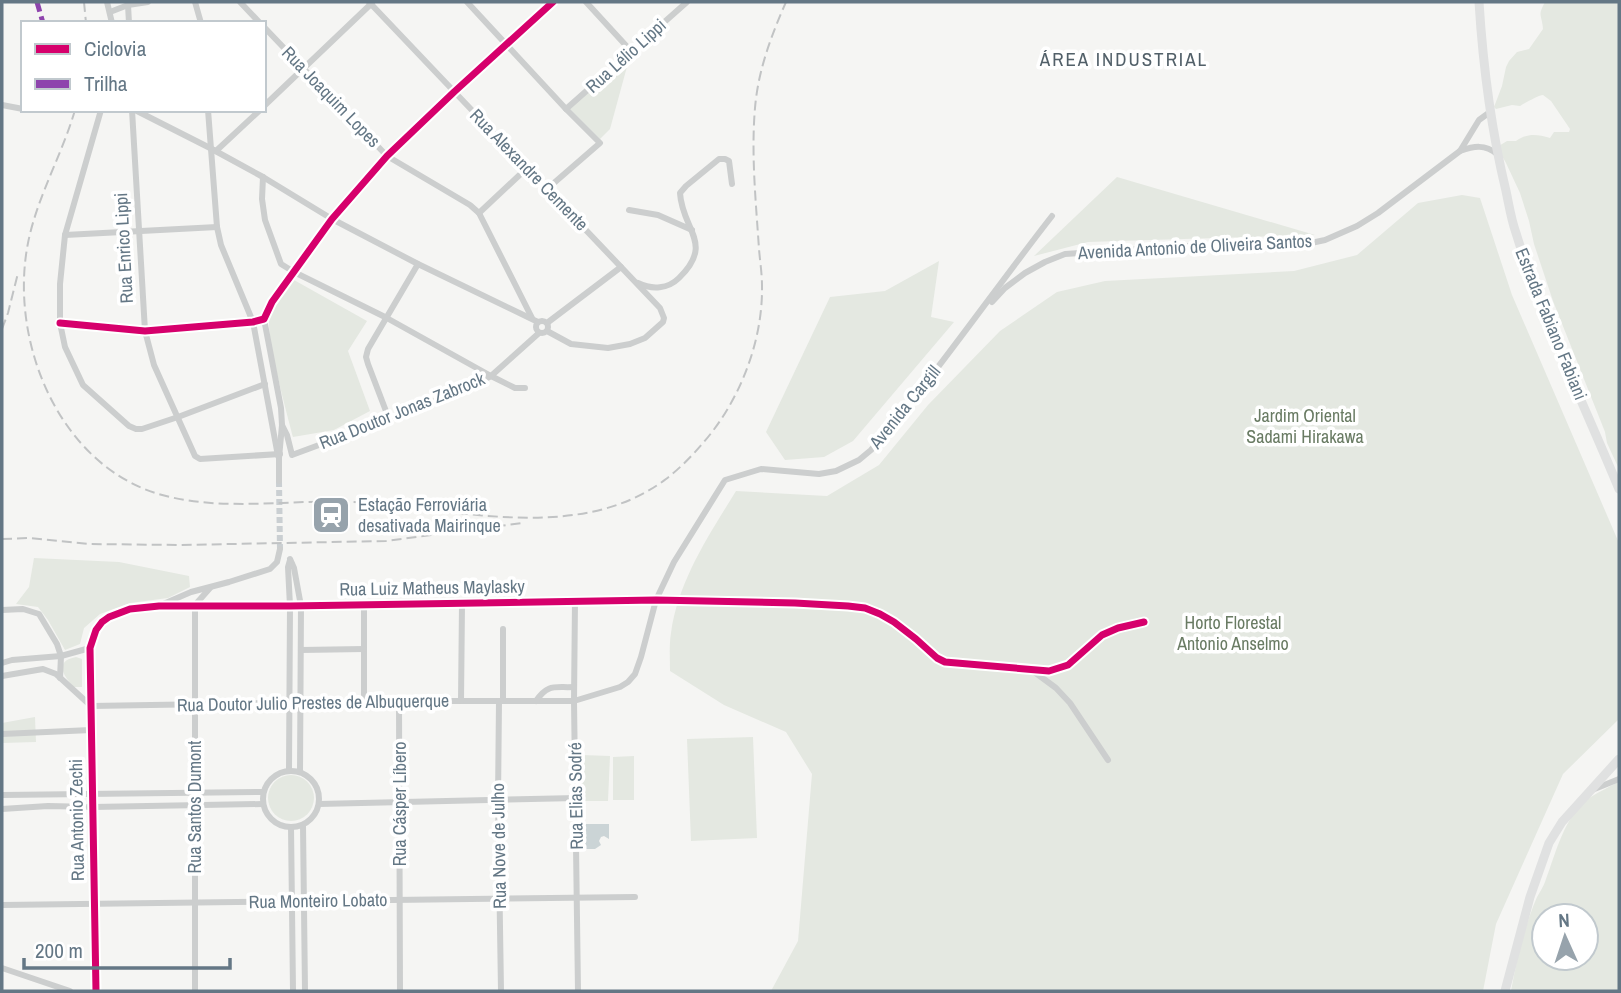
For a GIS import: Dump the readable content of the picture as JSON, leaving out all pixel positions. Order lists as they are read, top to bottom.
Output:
{
  "streets": {
    "street": [
      "Rua Lélio Lippi",
      "Rua Joaquim Lopes",
      "Rua Alexandre Cemente",
      "Avenida Antonio de Oliveira Santos",
      "Rua Enrico Lippi",
      "Estrada Fabiano Fabiani",
      "Avenida Cargill",
      "Rua Doutor Jonas Zabrock",
      "Rua Luiz Matheus Maylasky",
      "Rua Doutor Julio Prestes de Albuquerque",
      "Rua Elias Sodré",
      "Rua Cásper Líbero",
      "Rua Santos Dumont",
      "Rua Antonio Zechi",
      "Rua Nove de Julho",
      "Rua Monteiro Lobato"
    ]
  },
  "crossings": [
    ["Rua Alexandre Cemente", "Rua Doutor Jonas Zabrock"],
    ["Avenida Antonio de Oliveira Santos", "Avenida Cargill"],
    ["Avenida Cargill", "Rua Luiz Matheus Maylasky"],
    ["Avenida Cargill", "Rua Doutor Julio Prestes de Albuquerque"],
    ["Avenida Cargill", "Rua Elias Sodré"],
    ["Rua Luiz Matheus Maylasky", "Rua Elias Sodré"],
    ["Rua Luiz Matheus Maylasky", "Rua Santos Dumont"],
    ["Rua Luiz Matheus Maylasky", "Rua Antonio Zechi"],
    ["Rua Doutor Julio Prestes de Albuquerque", "Rua Elias Sodré"],
    ["Rua Doutor Julio Prestes de Albuquerque", "Rua Cásper Líbero"],
    ["Rua Doutor Julio Prestes de Albuquerque", "Rua Santos Dumont"],
    ["Rua Doutor Julio Prestes de Albuquerque", "Rua Antonio Zechi"],
    ["Rua Doutor Julio Prestes de Albuquerque", "Rua Nove de Julho"],
    ["Rua Elias Sodré", "Rua Monteiro Lobato"],
    ["Rua Cásper Líbero", "Rua Monteiro Lobato"],
    ["Rua Santos Dumont", "Rua Monteiro Lobato"],
    ["Rua Antonio Zechi", "Rua Monteiro Lobato"],
    ["Rua Nove de Julho", "Rua Monteiro Lobato"]
  ],
  "districts": ["ÁREA INDUSTRIAL"],
  "parks": ["Jardim Oriental Sadami Hirakawa", "Horto Florestal Antonio Anselmo"],
  "places": {
    "station": ["Estação Ferroviária desativada Mairinque"]
  },
  "legend": ["Ciclovia", "Trilha"],
  "scale_bar": "200 m",
  "north": "top"
}
